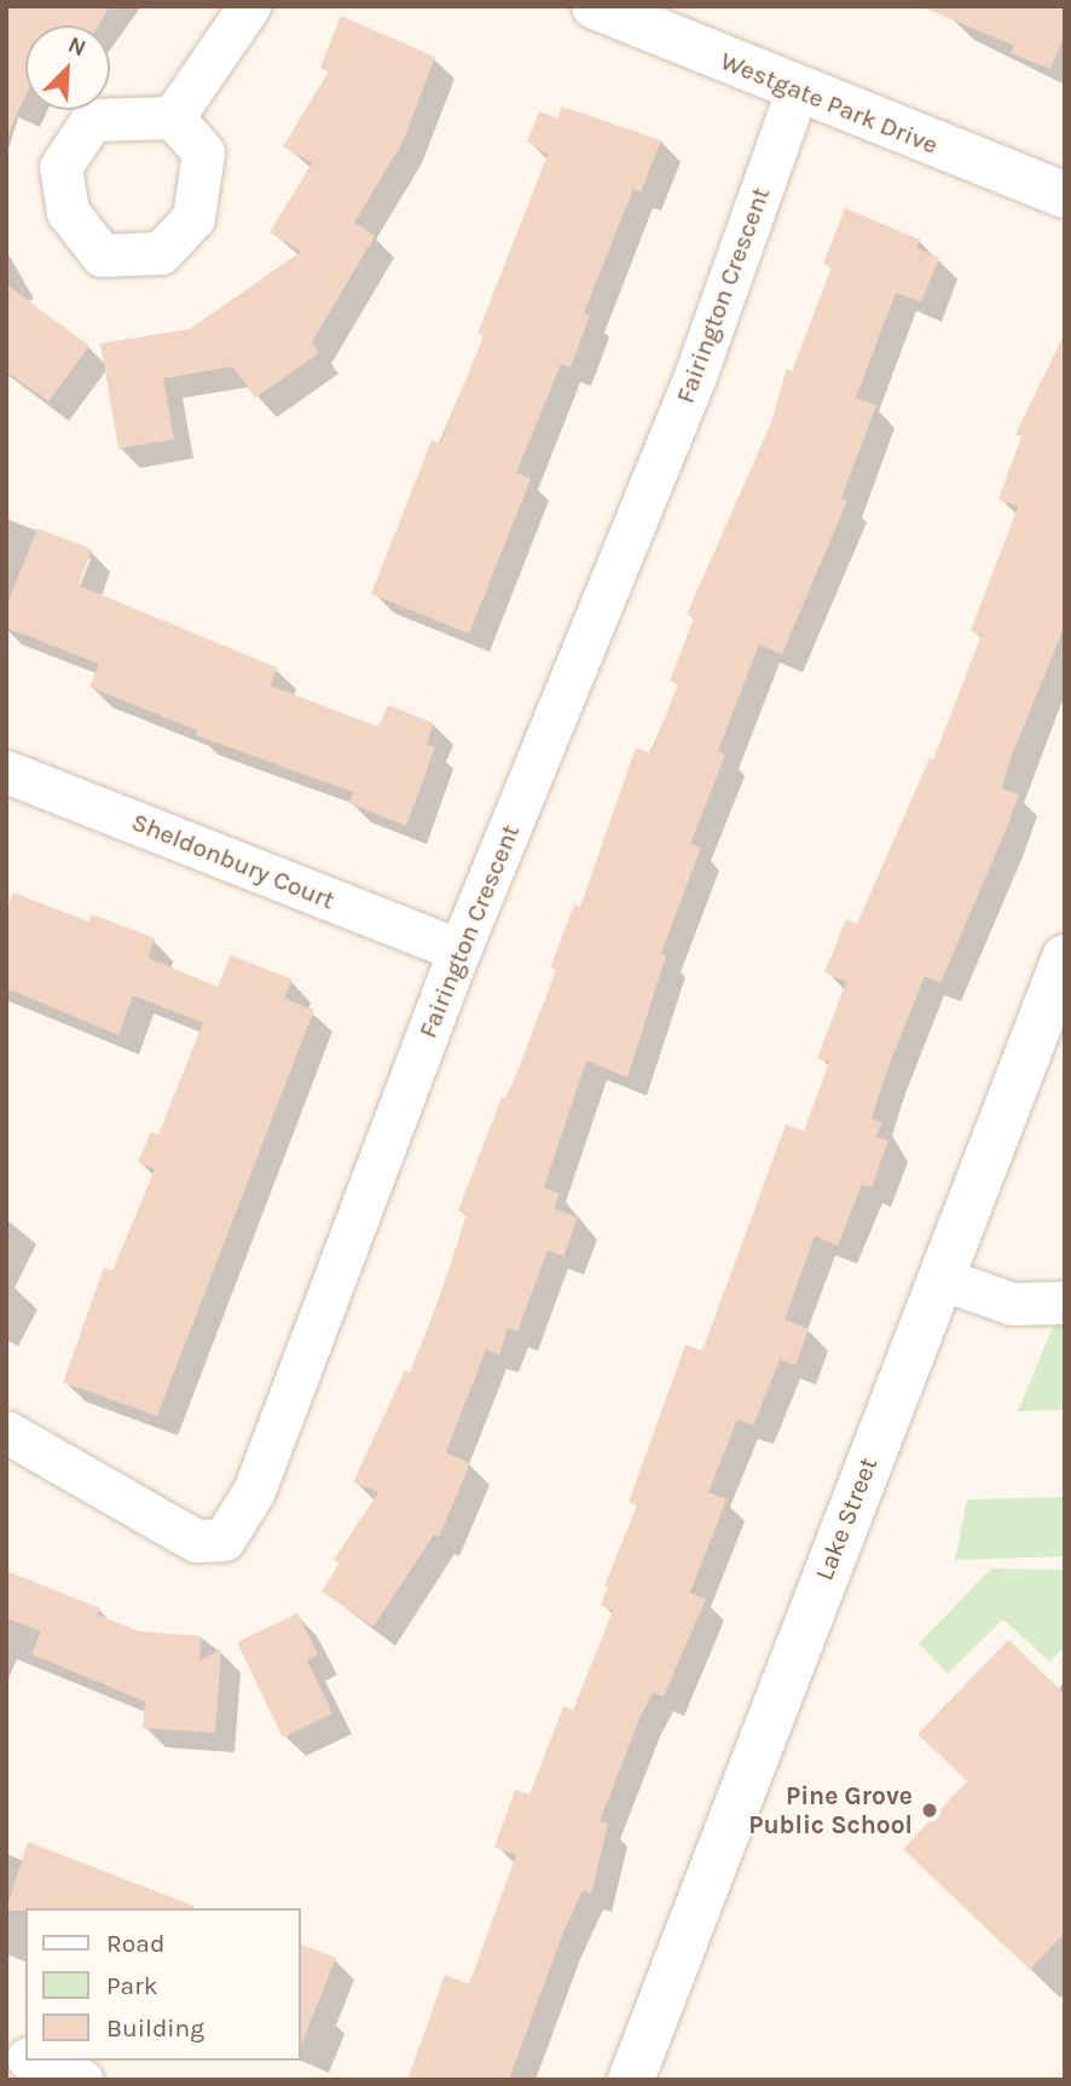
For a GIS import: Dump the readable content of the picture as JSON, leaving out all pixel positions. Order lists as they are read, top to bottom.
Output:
{
  "streets": {
    "street": [
      "Westgate Park Drive",
      "Fairington Crescent",
      "Sheldonbury Court",
      "Lake Street"
    ]
  },
  "crossings": [
    ["Westgate Park Drive", "Fairington Crescent"],
    ["Fairington Crescent", "Sheldonbury Court"]
  ],
  "places": ["Pine Grove Public School"],
  "legend": ["Road", "Park", "Building"],
  "north": "top right"
}
